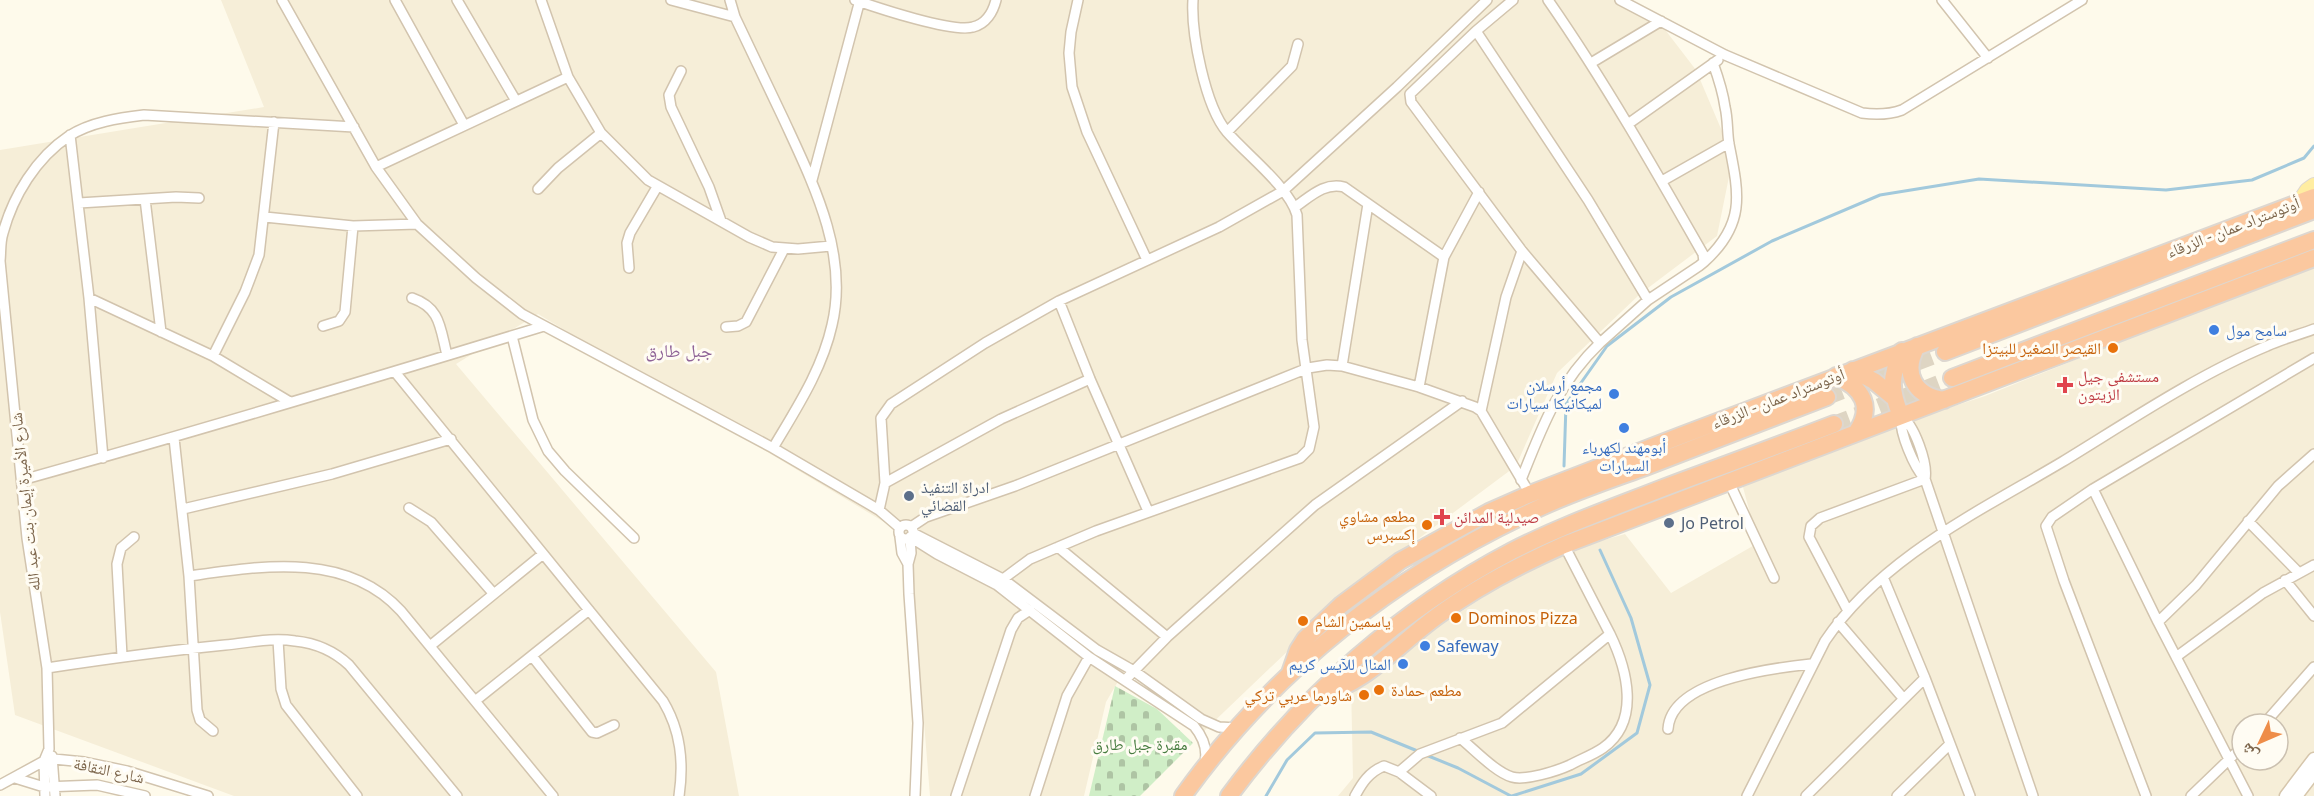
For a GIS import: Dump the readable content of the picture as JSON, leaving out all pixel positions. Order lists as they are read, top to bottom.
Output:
{
  "streets": {
    "highway": ["أوتوستراد عمان - الزرقاء"],
    "street": ["شارع الأميرة إيمان بنت عبد الله", "شارع الثقافة"]
  },
  "crossings": [
    ["شارع الأميرة إيمان بنت عبد الله", "شارع الثقافة"]
  ],
  "districts": ["جبل طارق"],
  "parks": ["مقبرة جبل طارق"],
  "places": {
    "other": [
      "سامح مول",
      "القيصر الصغير للبيتزا",
      "مجمع أرسلان لميكانيكا سيارات",
      "أبومهند لكهرباء السيارات",
      "ادراة التنفيذ القضائي",
      "Jo Petrol",
      "مطعم مشاوي إكسبرس",
      "Dominos Pizza",
      "ياسمين الشام",
      "Safeway",
      "المنال للآيس كريم",
      "مطعم حمادة",
      "شاورما عربي تركي"
    ],
    "health": ["مستشفى جيل الزيتون", "صيدلية المدائن"]
  },
  "north": "bottom left"
}
